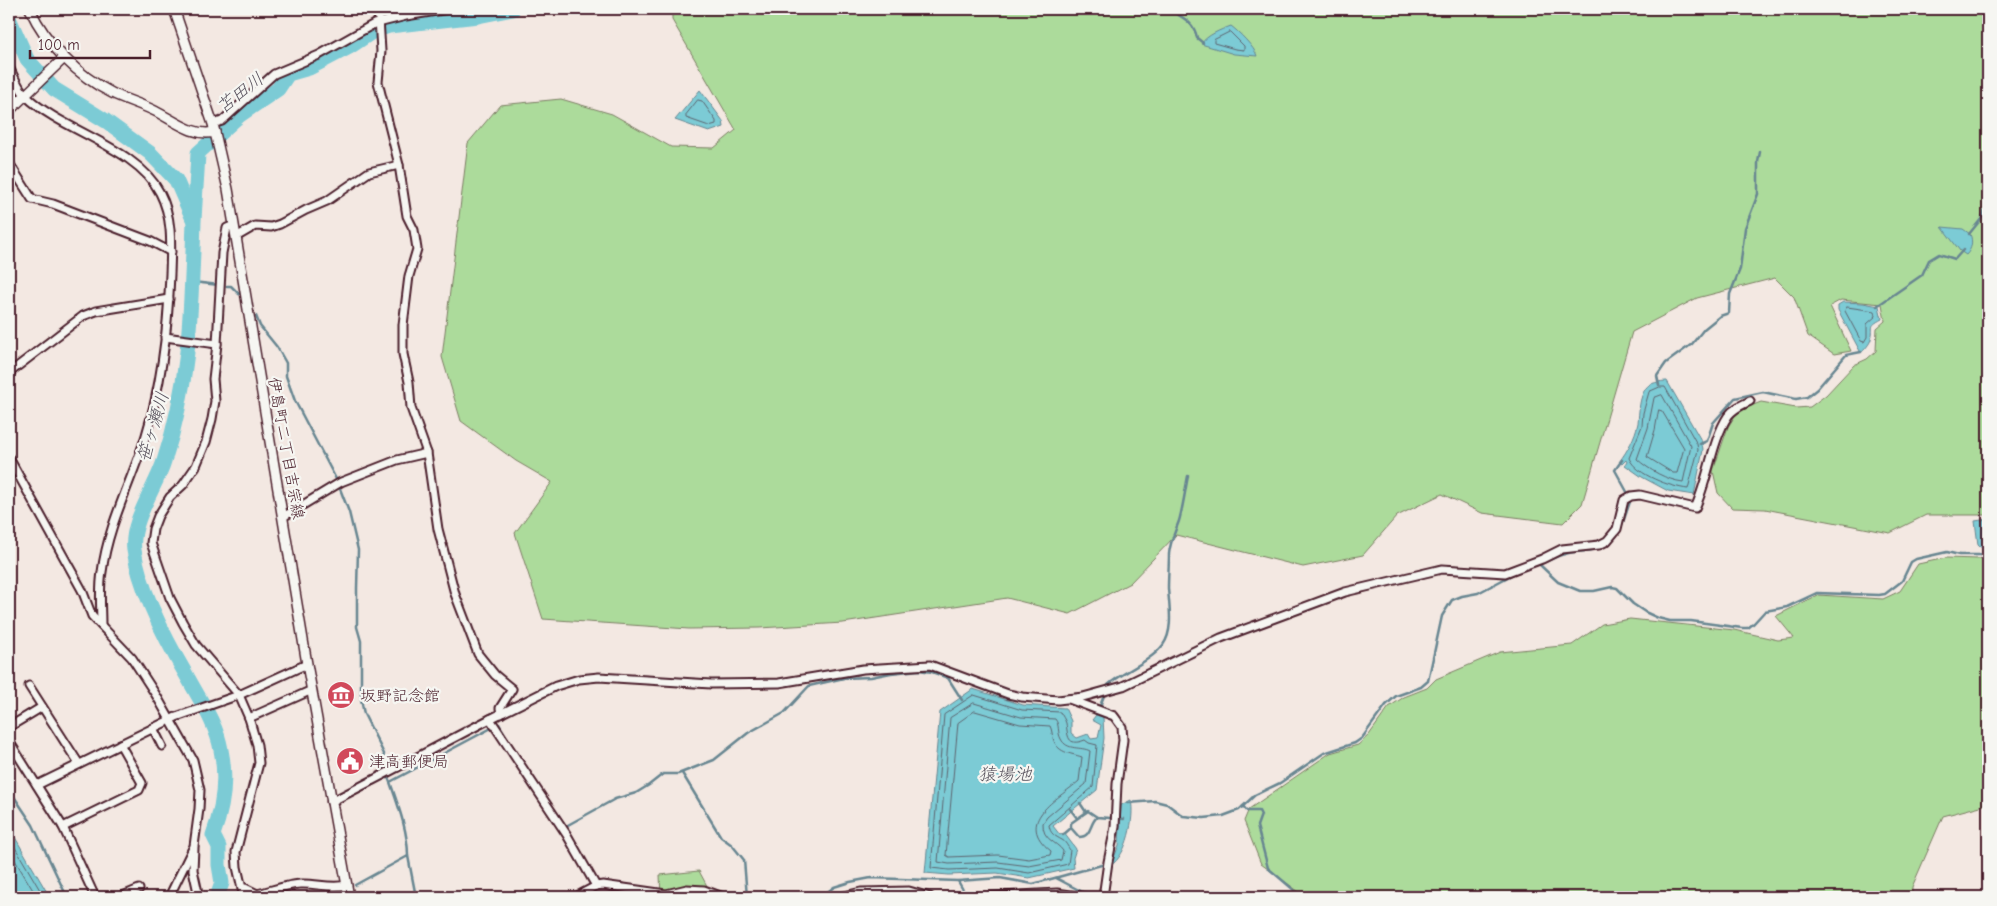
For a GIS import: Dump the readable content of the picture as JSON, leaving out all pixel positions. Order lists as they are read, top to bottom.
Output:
{
  "streets": {
    "street": ["伊島町二丁目吉宗線"]
  },
  "water": ["苫田川", "笹ヶ瀬川", "猿場池"],
  "places": {
    "museum": ["坂野記念館"],
    "public building": ["津高郵便局"]
  },
  "scale_bar": "100 m"
}
